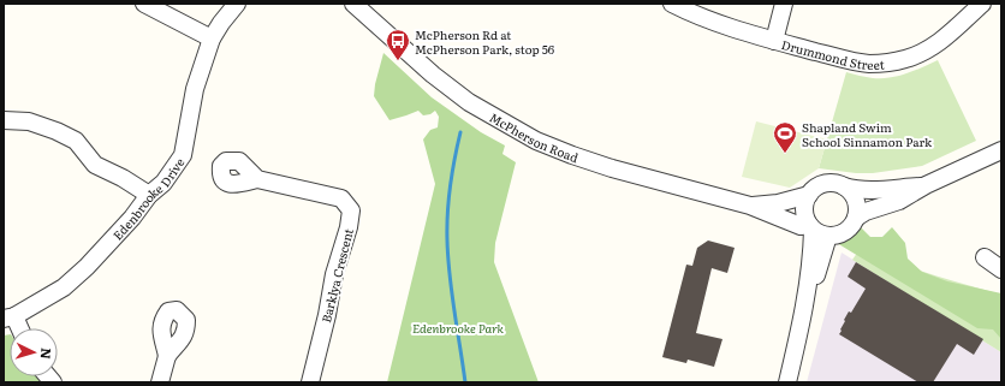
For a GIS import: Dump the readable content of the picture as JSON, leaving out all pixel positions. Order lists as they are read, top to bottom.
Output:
{
  "streets": {
    "street": [
      "Drummond Street",
      "McPherson Road",
      "Edenbrooke Drive",
      "Barklya Crescent"
    ]
  },
  "parks": ["Edenbrooke Park"],
  "places": {
    "bus stop": ["McPherson Rd at McPherson Park, stop 56"],
    "sports": ["Shapland Swim School Sinnamon Park"]
  },
  "north": "right"
}
